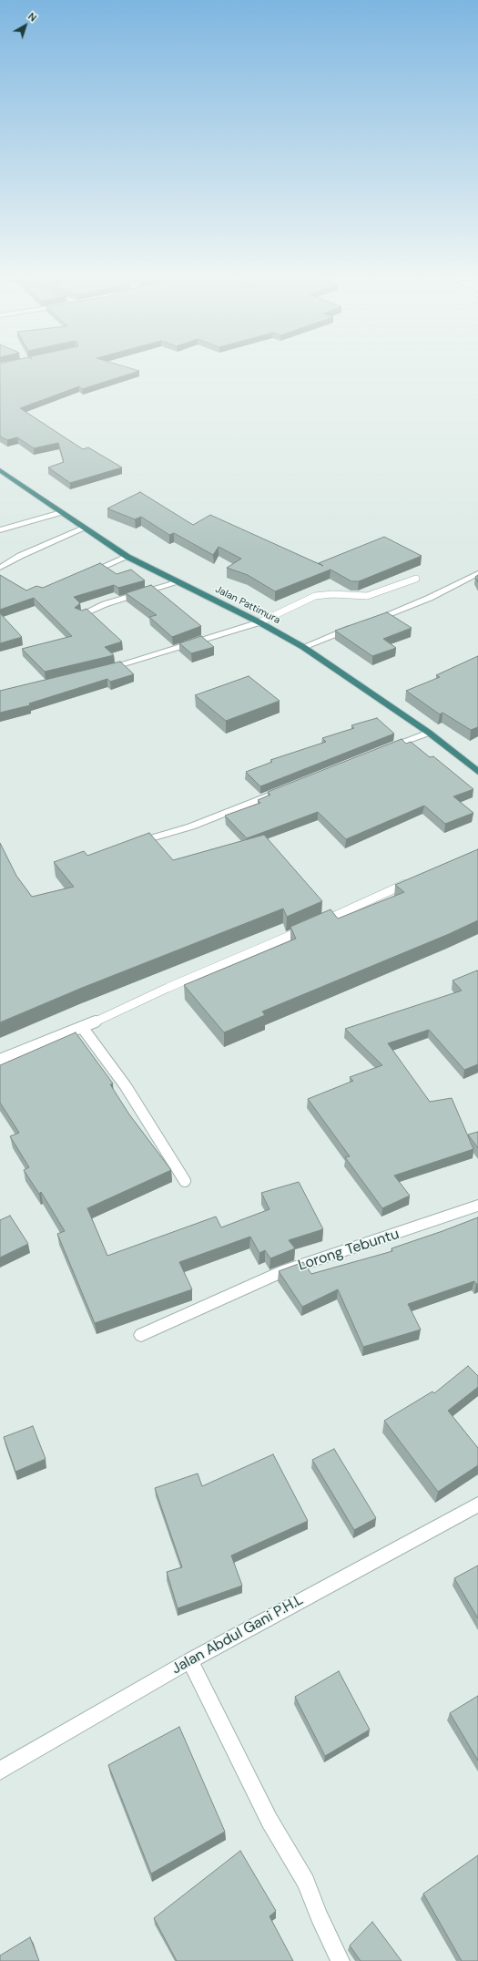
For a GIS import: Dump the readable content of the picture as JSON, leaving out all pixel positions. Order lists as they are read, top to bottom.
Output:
{
  "streets": {
    "highway": ["Jalan Pattimura"],
    "street": ["Lorong Tebuntu", "Jalan Abdul Gani P.H.L"]
  },
  "north": "top right"
}
